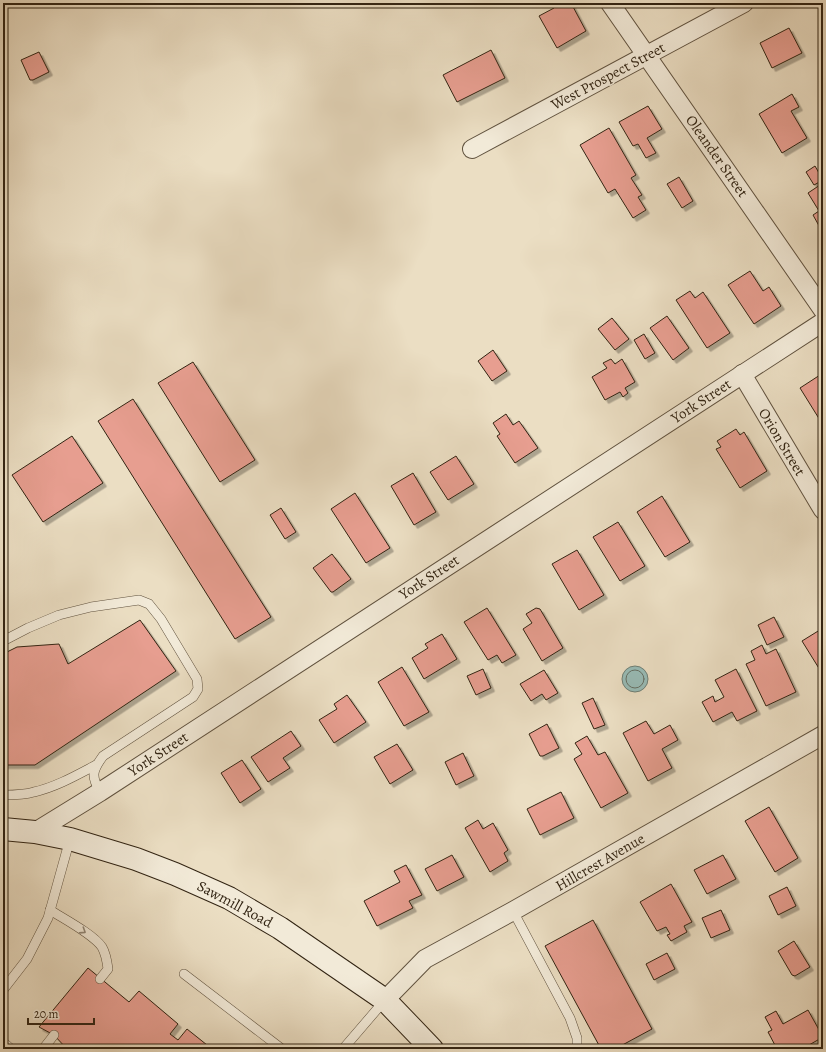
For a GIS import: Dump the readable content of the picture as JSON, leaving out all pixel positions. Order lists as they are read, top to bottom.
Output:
{
  "streets": {
    "main road": ["Sawmill Road"],
    "street": [
      "West Prospect Street",
      "Oleander Street",
      "York Street",
      "Orion Street",
      "Hillcrest Avenue"
    ]
  },
  "crossings": [
    ["West Prospect Street", "Oleander Street"],
    ["York Street", "Orion Street"],
    ["York Street", "Sawmill Road"],
    ["Hillcrest Avenue", "Sawmill Road"]
  ],
  "scale_bar": "20 m"
}
